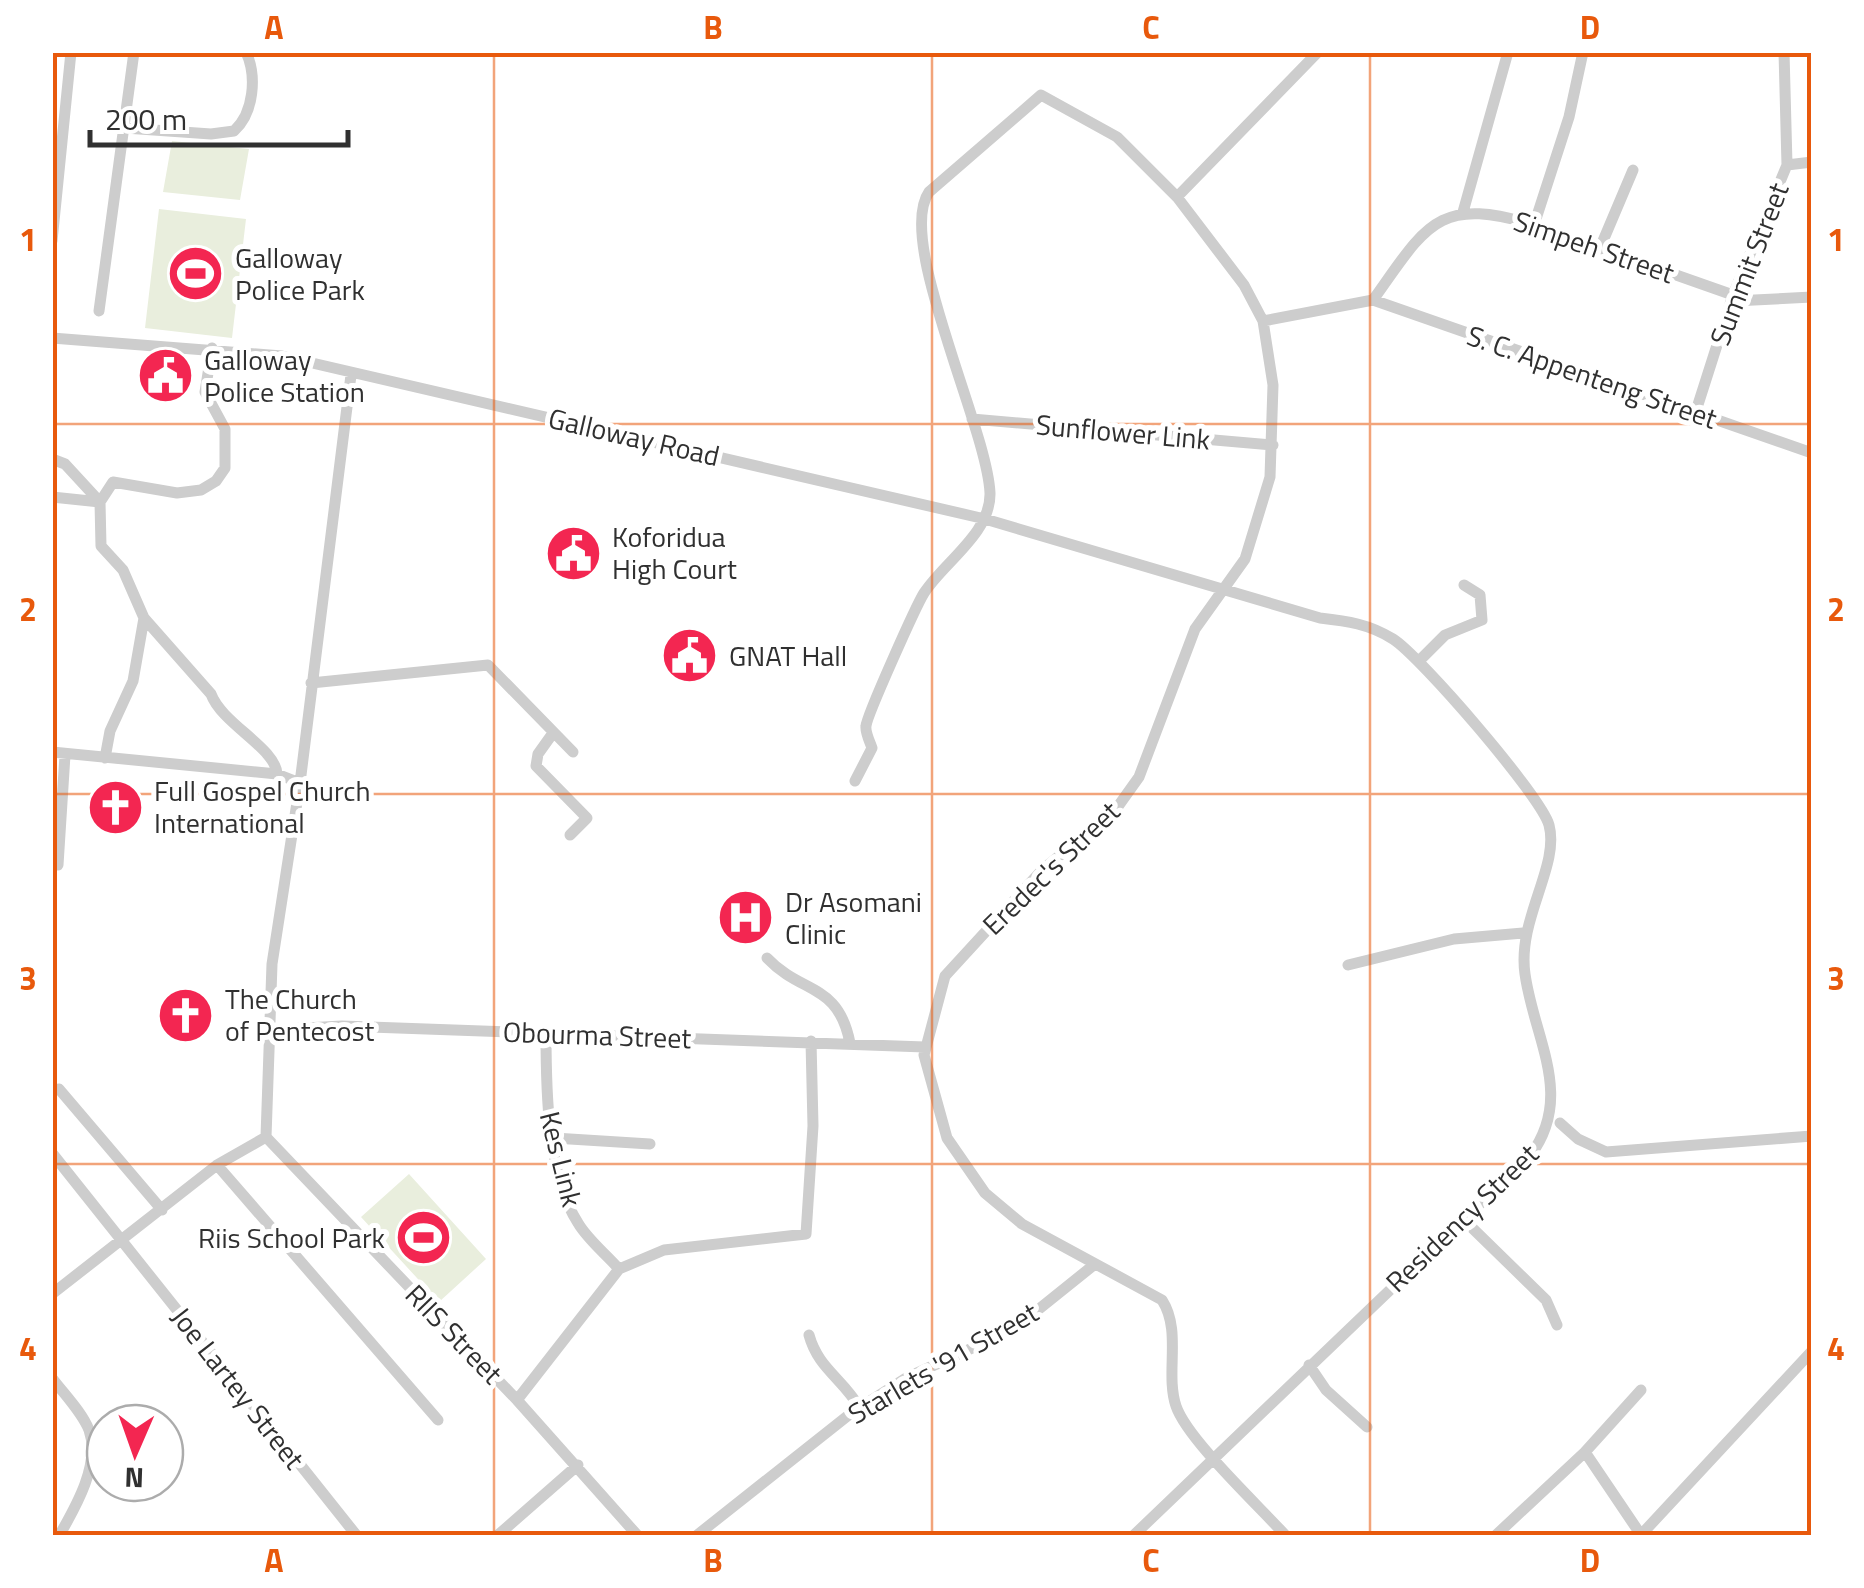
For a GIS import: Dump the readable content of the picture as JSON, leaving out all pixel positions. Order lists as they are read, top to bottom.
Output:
{
  "streets": {
    "street": [
      "Simpeh Street",
      "Summit Street",
      "S. C. Appenteng Street",
      "Sunflower Link",
      "Galloway Road",
      "Eredec's Street",
      "Obourma Street",
      "Kes Link",
      "Residency Street",
      "RIIS Street",
      "Starlets '91 Street",
      "Joe Lartey Street"
    ]
  },
  "crossings": [
    ["Simpeh Street", "Summit Street"],
    ["Summit Street", "S. C. Appenteng Street"],
    ["Sunflower Link", "Eredec's Street"],
    ["Galloway Road", "Residency Street"],
    ["Eredec's Street", "Obourma Street"],
    ["Eredec's Street", "Residency Street"],
    ["Eredec's Street", "Starlets '91 Street"],
    ["Obourma Street", "Kes Link"]
  ],
  "places": {
    "sports": ["Galloway Police Park", "Riis School Park"],
    "public building": ["Galloway Police Station", "Koforidua High Court", "GNAT Hall"],
    "church": ["Full Gospel Church International", "The Church of Pentecost"],
    "hospital": ["Dr Asomani Clinic"]
  },
  "scale_bar": "200 m",
  "north": "bottom",
  "grid": {
    "columns": [
      "A",
      "B",
      "C",
      "D"
    ],
    "rows": [
      "1",
      "2",
      "3",
      "4"
    ]
  }
}
